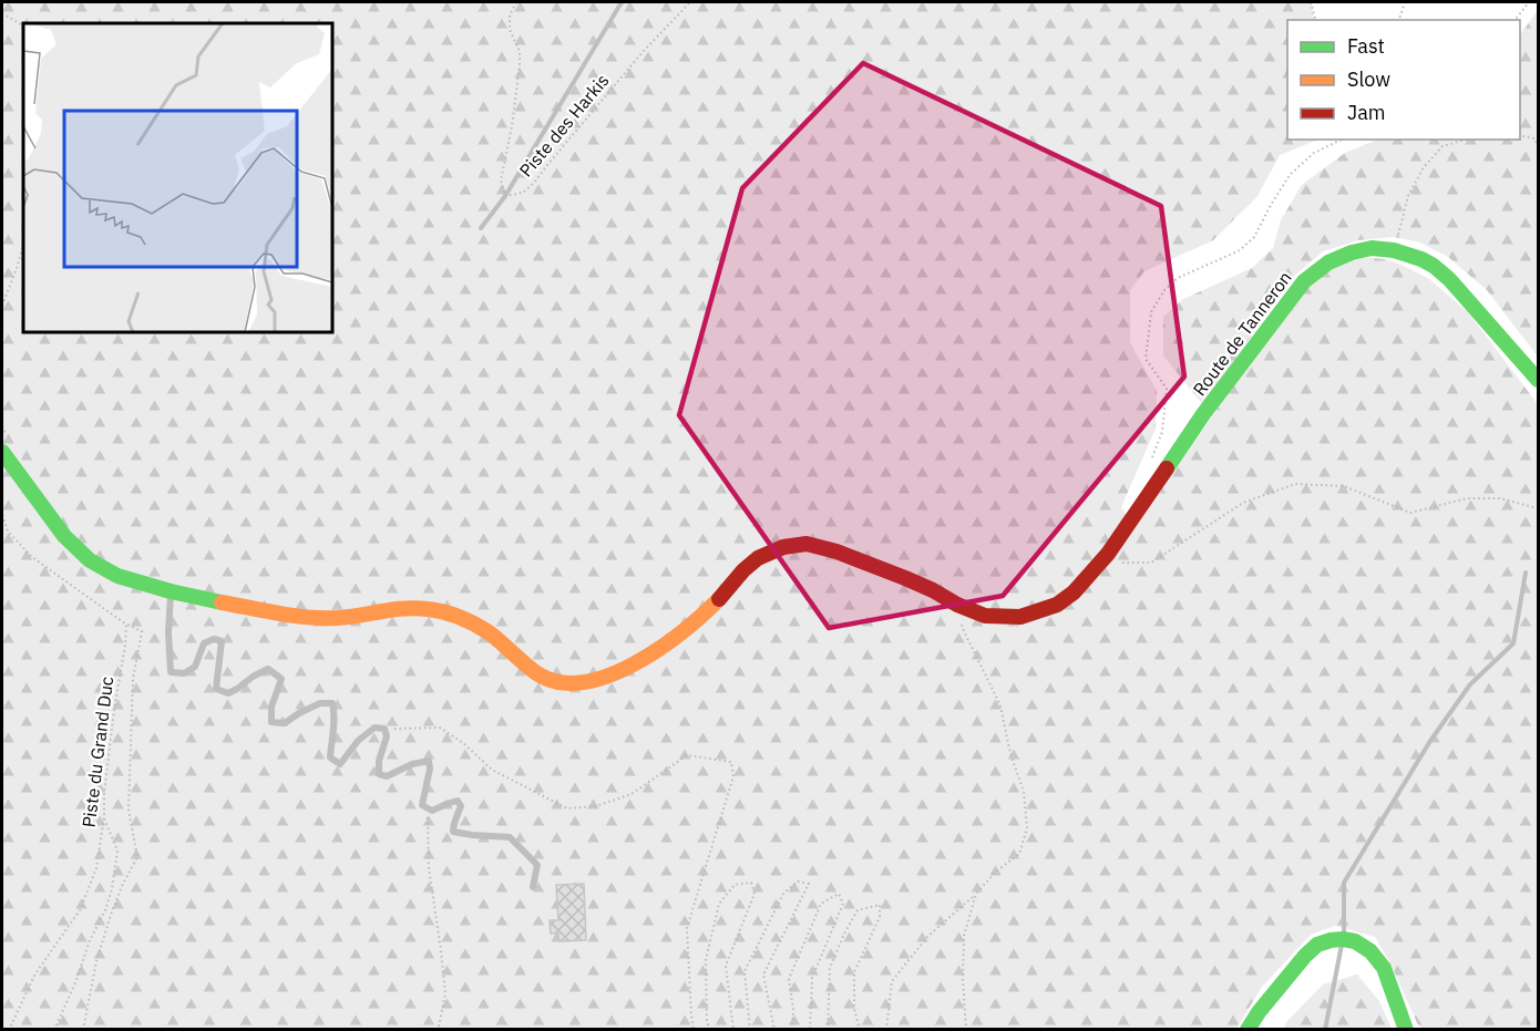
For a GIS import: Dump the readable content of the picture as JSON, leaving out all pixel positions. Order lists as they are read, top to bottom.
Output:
{
  "streets": {
    "street": ["Route de Tanneron"],
    "path": ["Piste des Harkis", "Piste du Grand Duc"]
  },
  "legend": ["Fast", "Slow", "Jam"]
}
